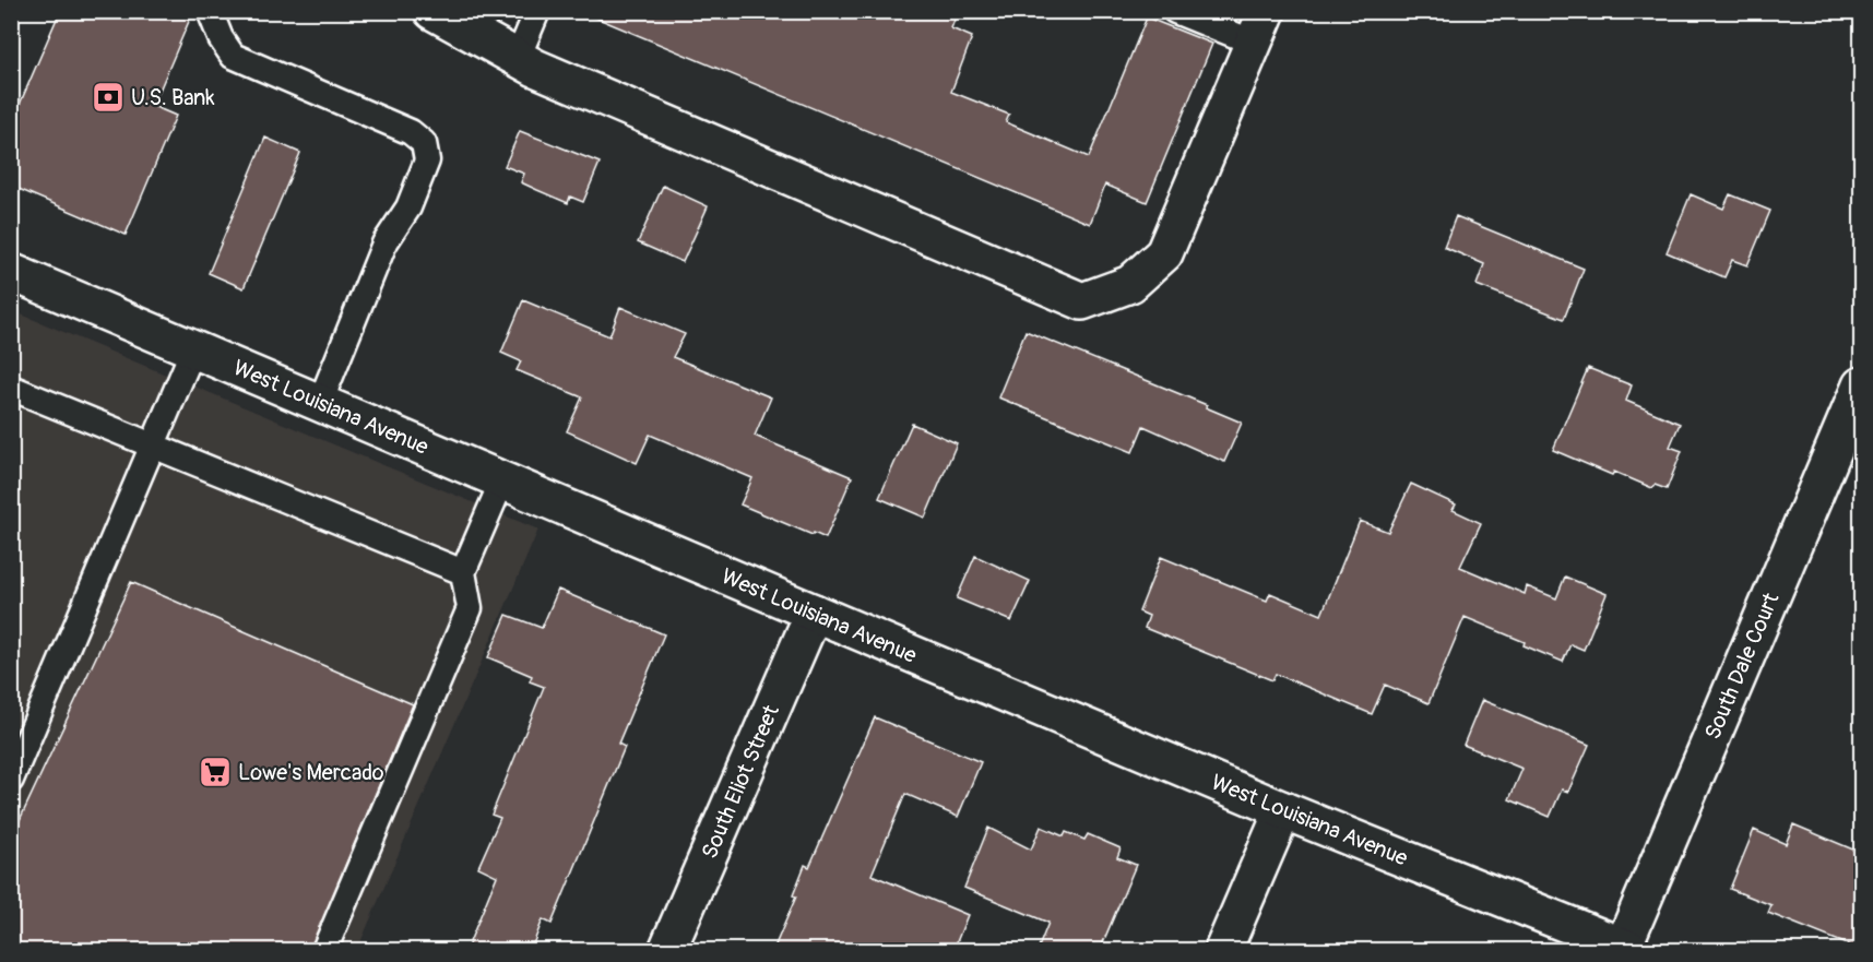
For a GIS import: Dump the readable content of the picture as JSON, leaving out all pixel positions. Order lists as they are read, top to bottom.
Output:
{
  "streets": {
    "street": ["West Louisiana Avenue", "South Dale Court", "South Eliot Street"]
  },
  "crossings": [
    ["West Louisiana Avenue", "South Dale Court"],
    ["West Louisiana Avenue", "South Eliot Street"]
  ],
  "places": {
    "bank": ["U.S. Bank"],
    "supermarket": ["Lowe's Mercado"]
  }
}
